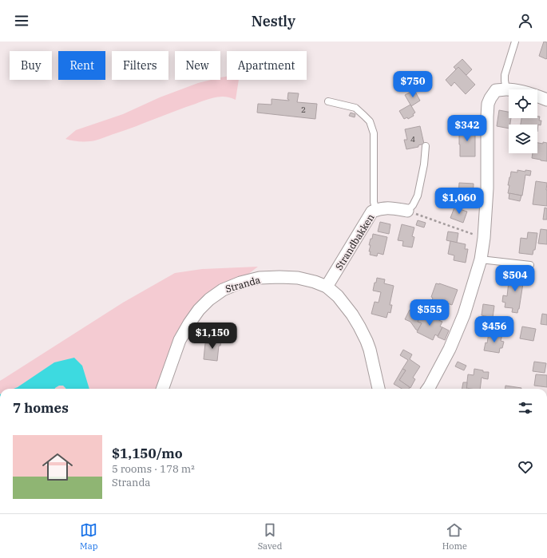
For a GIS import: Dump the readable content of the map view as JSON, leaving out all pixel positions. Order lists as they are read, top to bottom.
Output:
{
  "streets": {
    "street": ["Strandbakken", "Stranda"]
  },
  "crossings": [
    ["Strandbakken", "Stranda"]
  ],
  "house_numbers": ["2", "4"],
  "page": {
    "header": "Nestly",
    "chip": [
      "Buy",
      "Rent",
      "Filters",
      "New",
      "Apartment"
    ],
    "price": [
      "$750",
      "$342",
      "$1,060",
      "$504",
      "$555",
      "$456",
      "$1,150"
    ],
    "heading": "7 homes",
    "list": [
      {
        "name": "$1,150/mo",
        "note": "5 rooms · 178 m² · Stranda"
      }
    ],
    "tabs": ["Map", "Saved", "Home"]
  }
}
